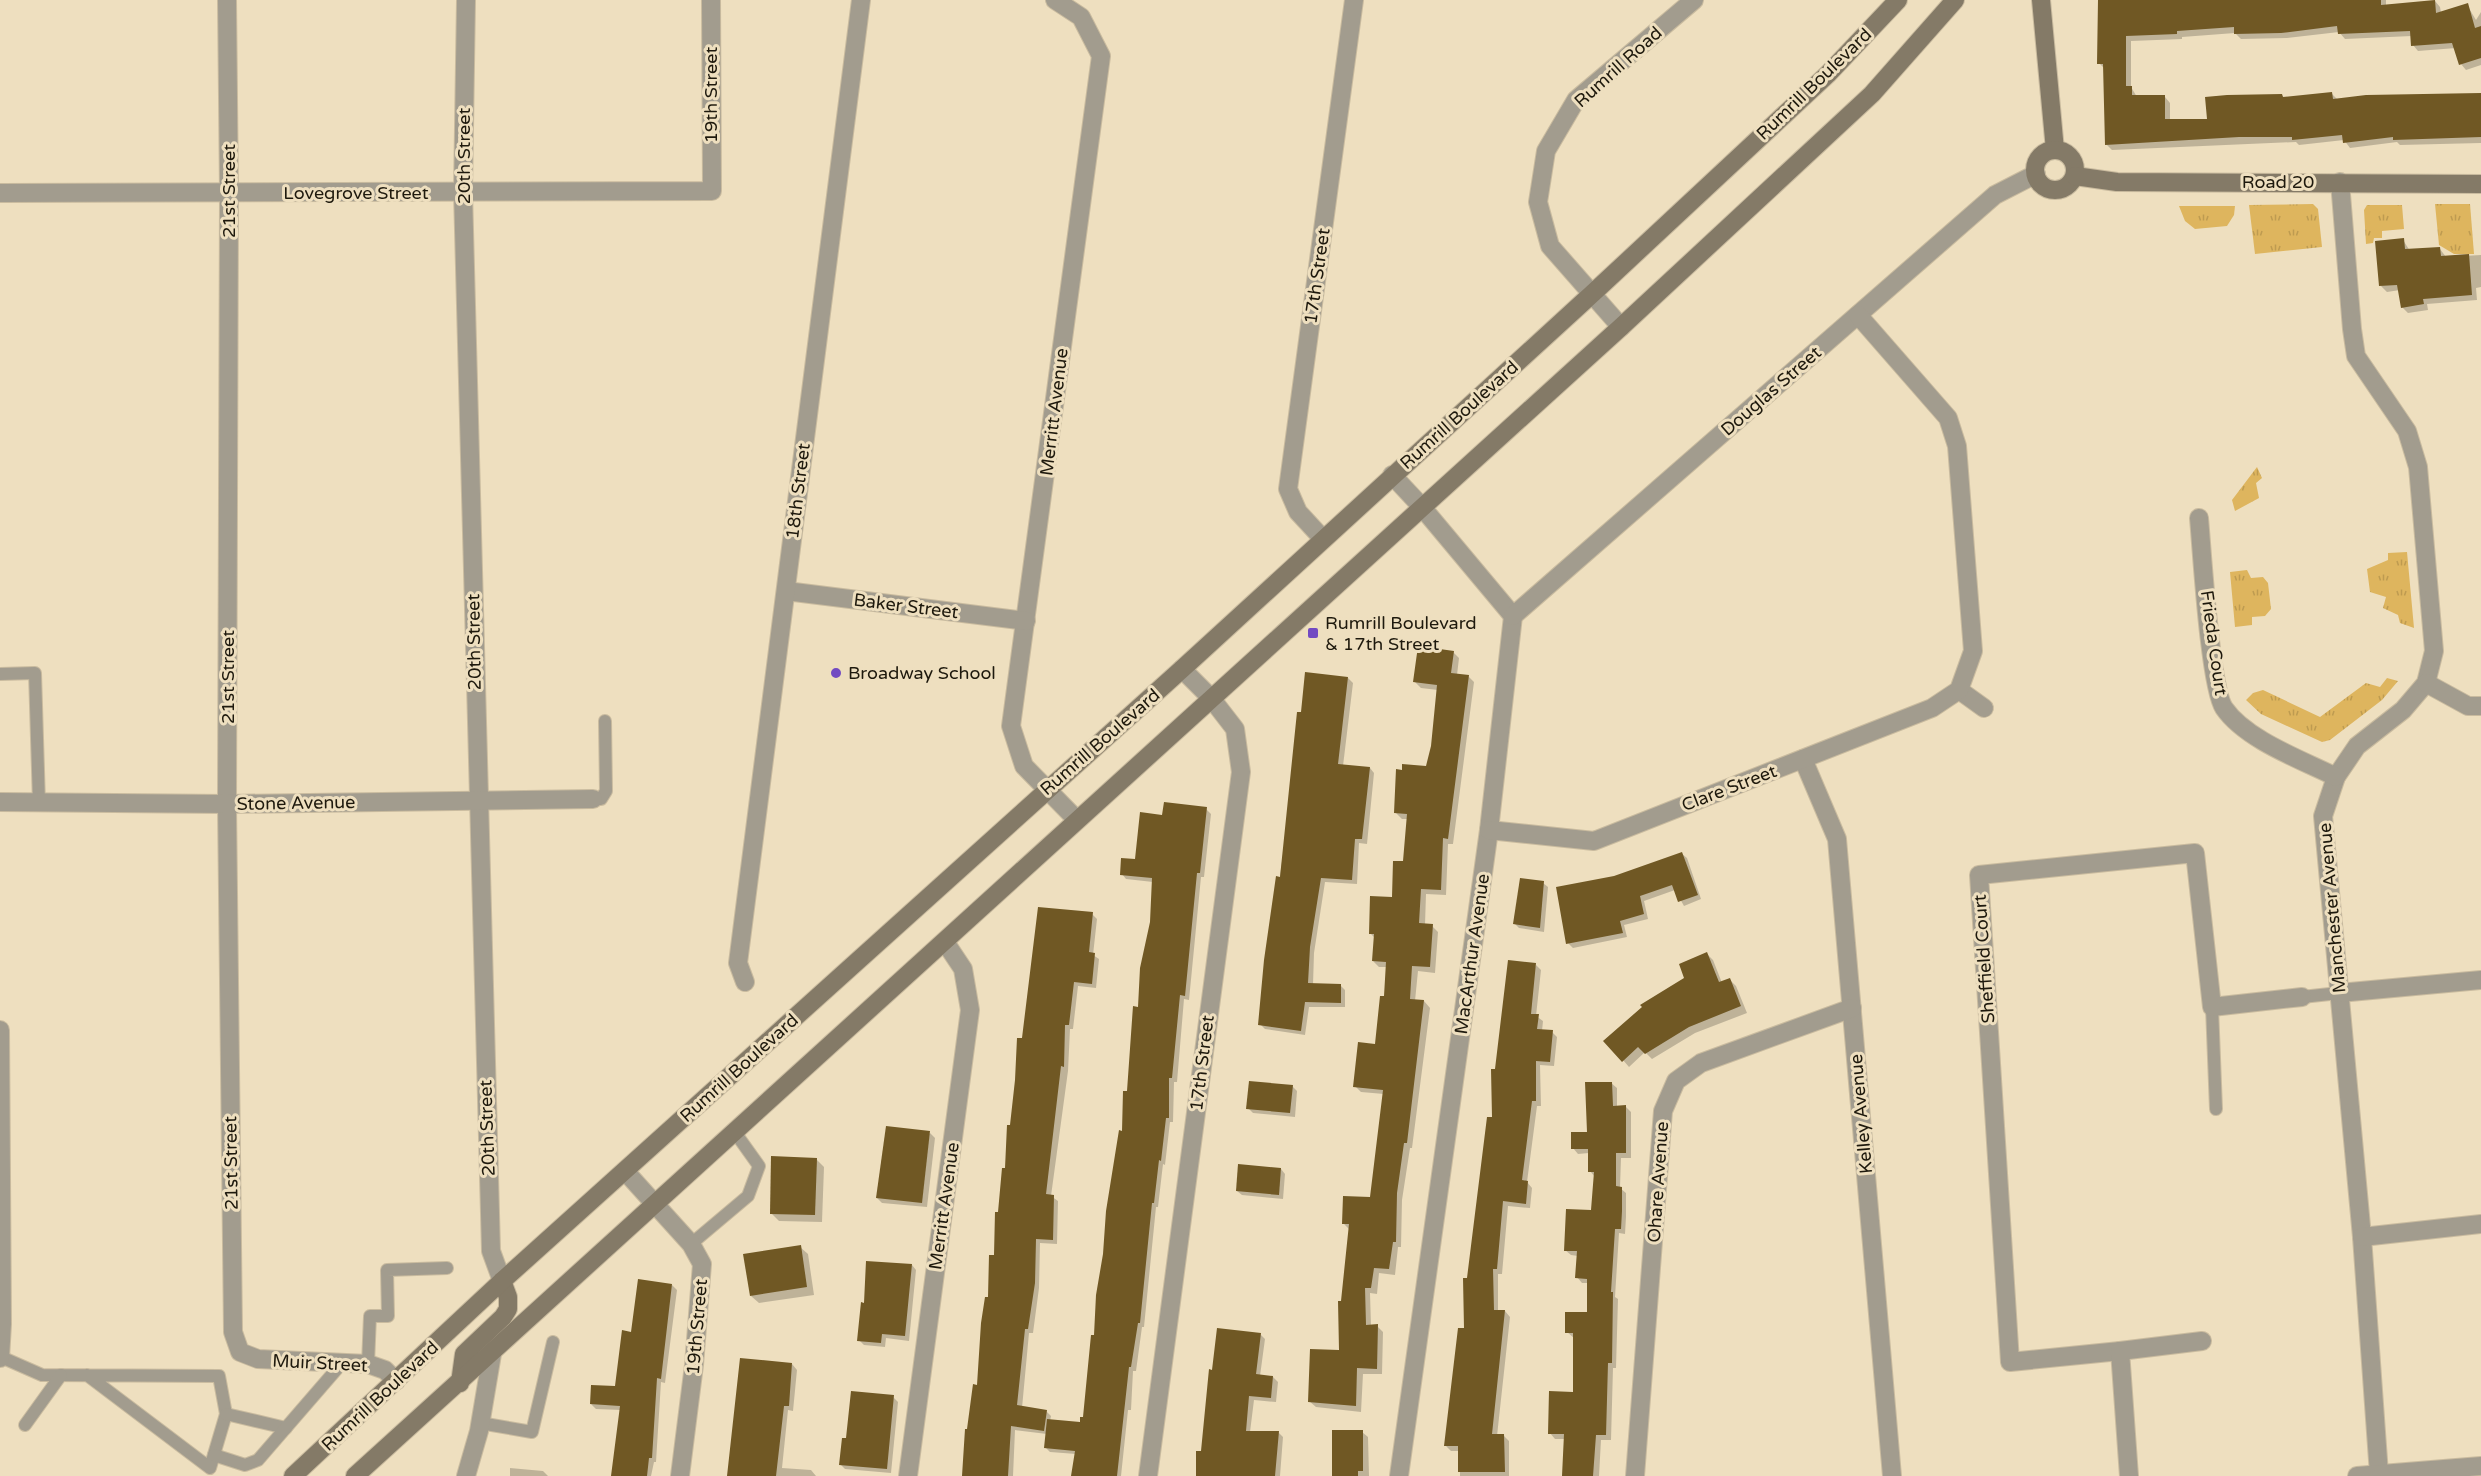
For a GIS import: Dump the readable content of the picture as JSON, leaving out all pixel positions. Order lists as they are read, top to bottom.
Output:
{
  "streets": {
    "main road": ["Rumrill Boulevard", "Road 20"],
    "street": [
      "Rumrill Road",
      "19th Street",
      "20th Street",
      "21st Street",
      "Lovegrove Street",
      "17th Street",
      "Douglas Street",
      "Merritt Avenue",
      "18th Street",
      "Baker Street",
      "Frieda Court",
      "Clare Street",
      "Stone Avenue",
      "Manchester Avenue",
      "MacArthur Avenue",
      "Sheffield Court",
      "Kelley Avenue",
      "Ohare Avenue",
      "Muir Street"
    ]
  },
  "crossings": [
    ["Rumrill Road", "Rumrill Boulevard"],
    ["Rumrill Boulevard", "19th Street"],
    ["Rumrill Boulevard", "20th Street"],
    ["Rumrill Boulevard", "17th Street"],
    ["Rumrill Boulevard", "Merritt Avenue"],
    ["Rumrill Boulevard", "Muir Street"],
    ["19th Street", "Lovegrove Street"],
    ["20th Street", "Lovegrove Street"],
    ["20th Street", "Stone Avenue"],
    ["Road 20", "Douglas Street"],
    ["Road 20", "Manchester Avenue"],
    ["21st Street", "Lovegrove Street"],
    ["21st Street", "Stone Avenue"],
    ["21st Street", "Muir Street"],
    ["Douglas Street", "MacArthur Avenue"],
    ["Merritt Avenue", "Baker Street"],
    ["18th Street", "Baker Street"],
    ["Frieda Court", "Manchester Avenue"],
    ["Clare Street", "MacArthur Avenue"],
    ["Clare Street", "Kelley Avenue"],
    ["Kelley Avenue", "Ohare Avenue"]
  ],
  "places": {
    "transit": ["Rumrill Boulevard & 17th Street"],
    "other": ["Broadway School"]
  }
}
